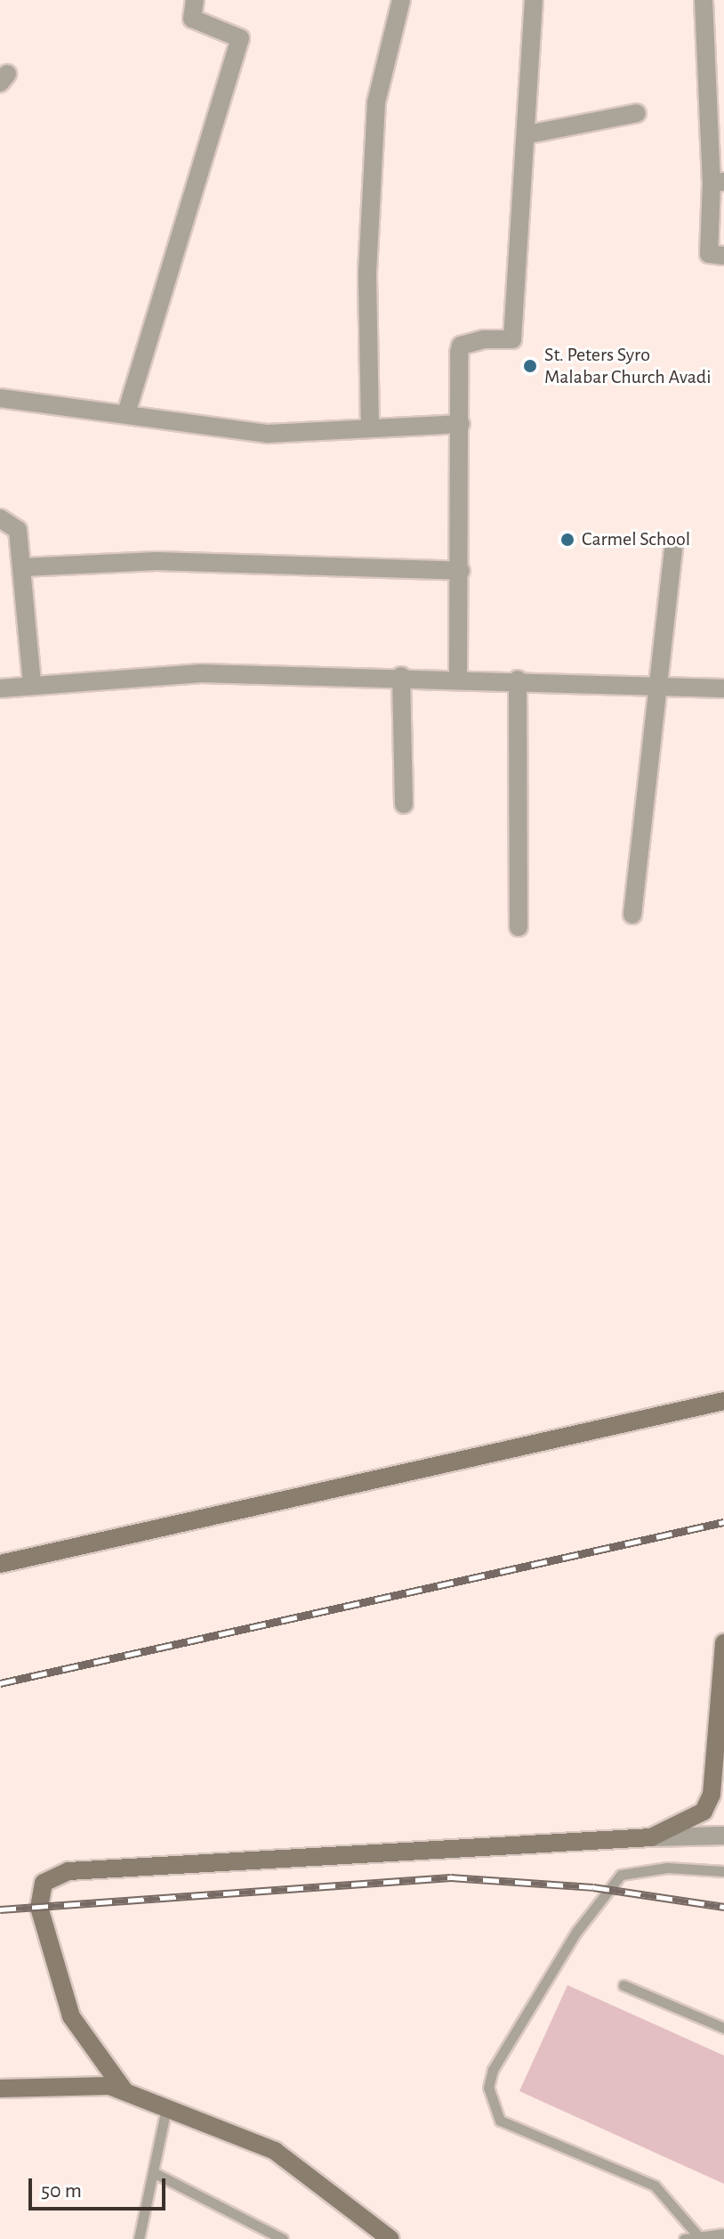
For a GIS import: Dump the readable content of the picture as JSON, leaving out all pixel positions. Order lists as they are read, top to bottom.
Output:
{
  "places": ["St. Peters Syro Malabar Church Avadi", "Carmel School"],
  "scale_bar": "50 m"
}
